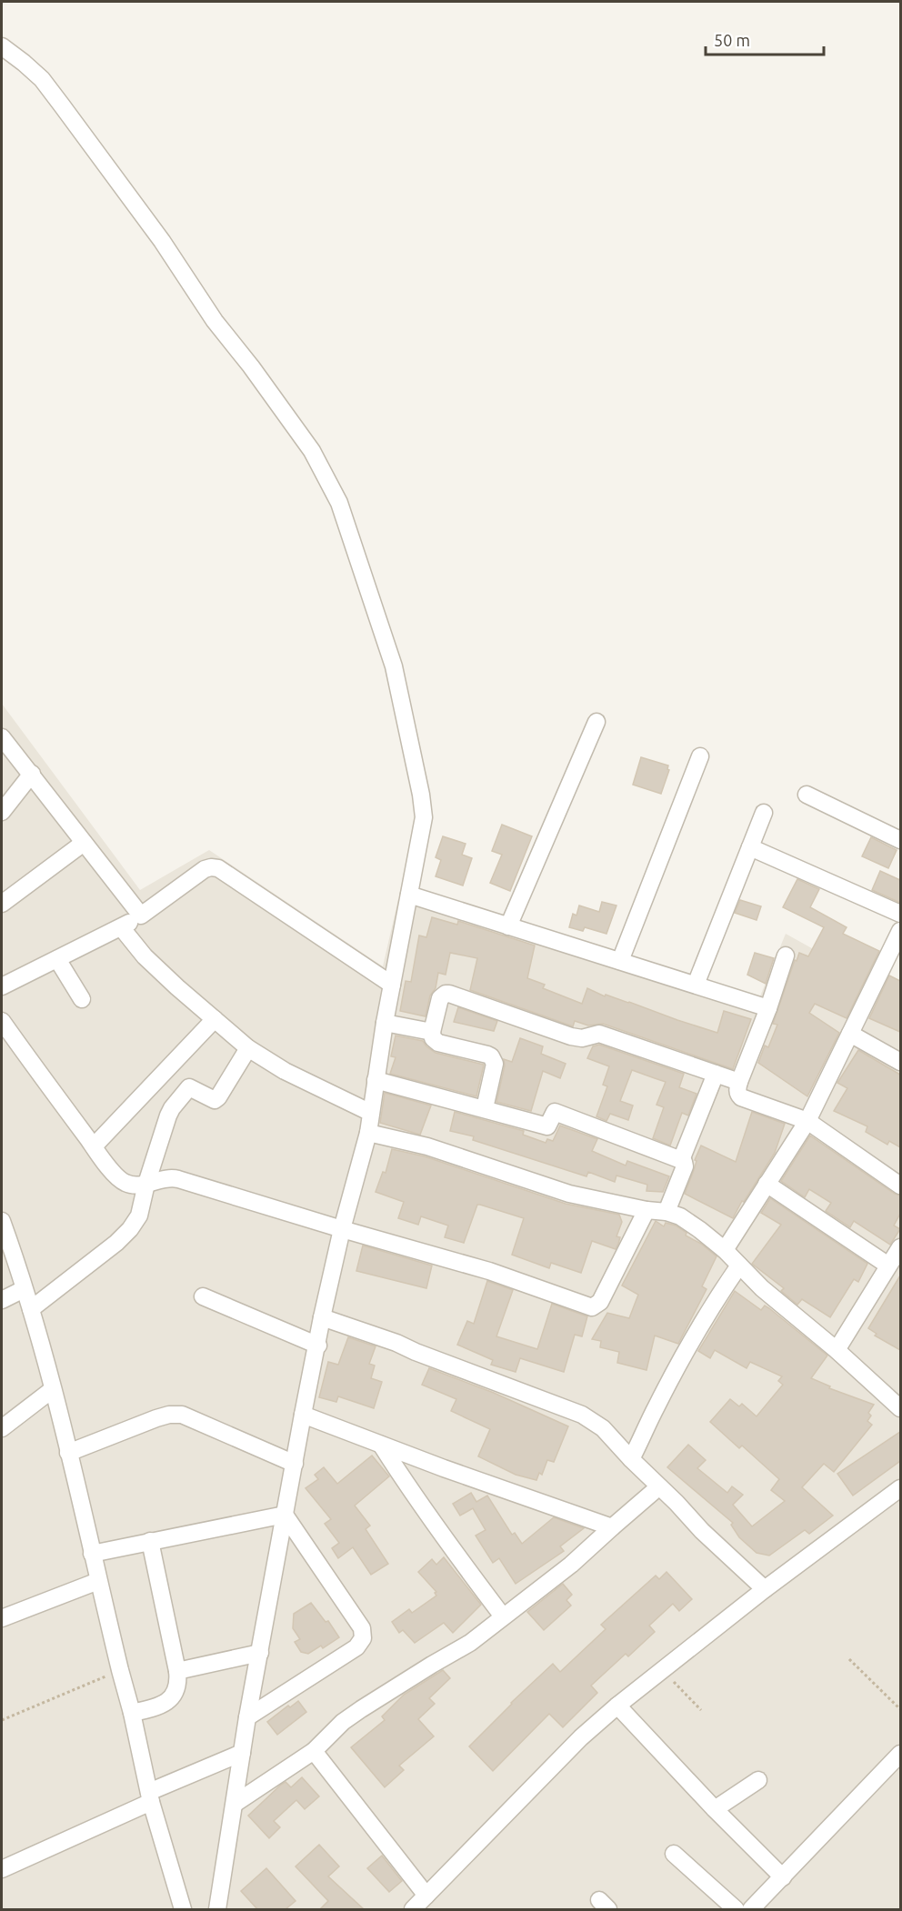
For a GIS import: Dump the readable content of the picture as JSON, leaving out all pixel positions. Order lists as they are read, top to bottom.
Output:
{
  "scale_bar": "50 m"
}
